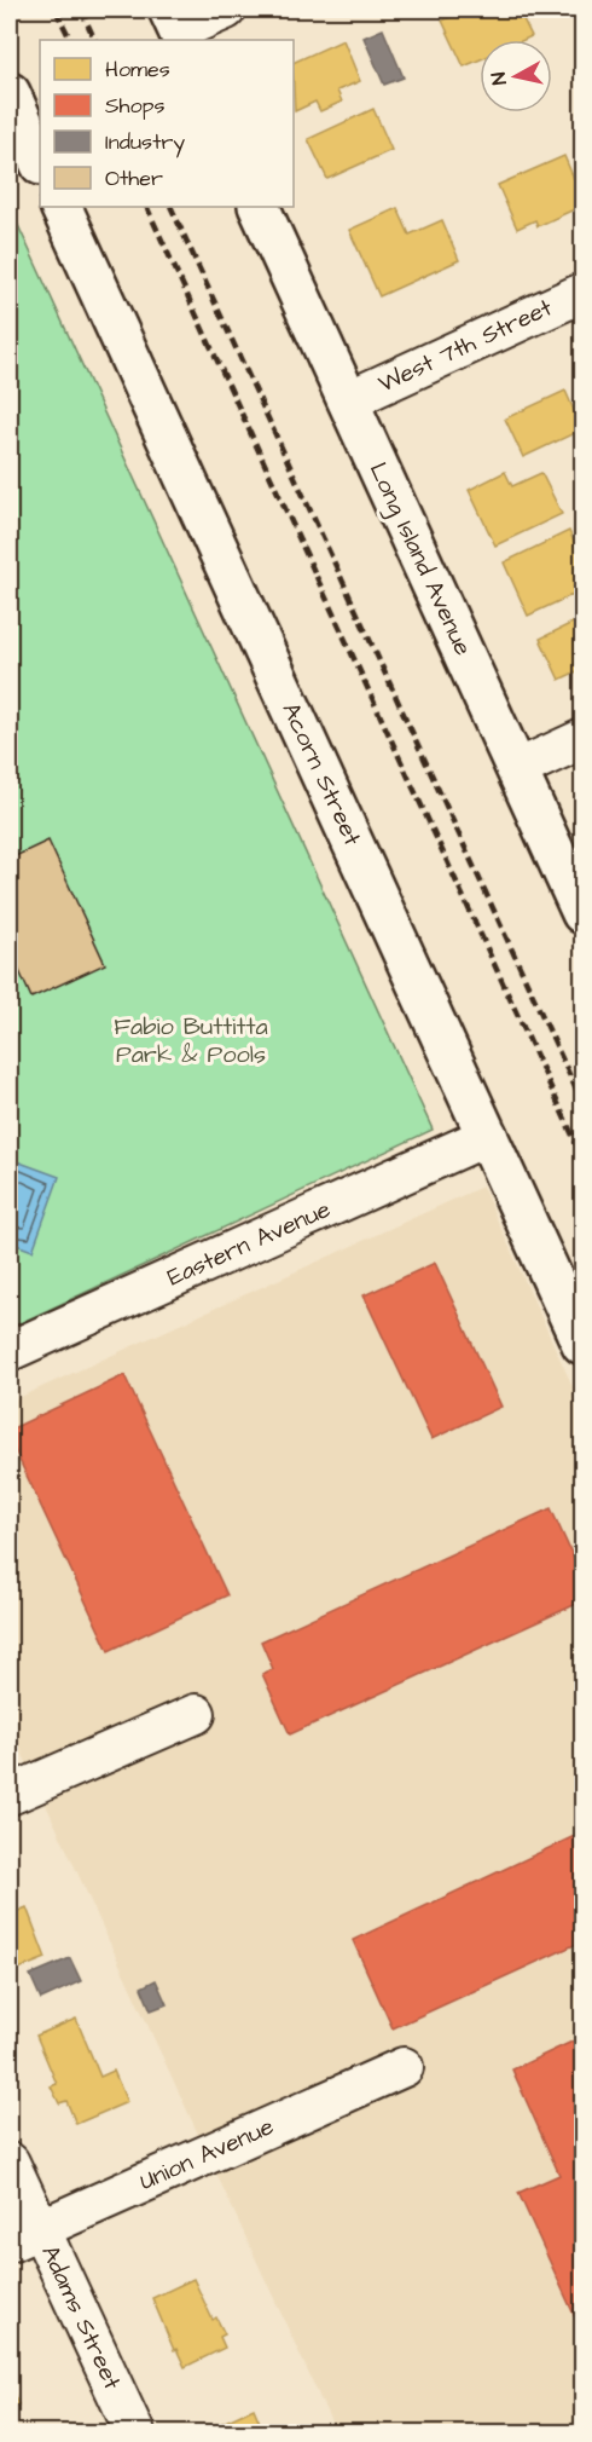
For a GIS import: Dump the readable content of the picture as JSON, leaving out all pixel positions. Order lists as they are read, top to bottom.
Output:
{
  "streets": {
    "street": [
      "West 7th Street",
      "Long Island Avenue",
      "Acorn Street",
      "Eastern Avenue",
      "Union Avenue",
      "Adams Street"
    ]
  },
  "crossings": [
    ["West 7th Street", "Long Island Avenue"],
    ["Acorn Street", "Eastern Avenue"],
    ["Union Avenue", "Adams Street"]
  ],
  "parks": ["Fabio Buttitta Park & Pools"],
  "legend": [
    "Homes",
    "Shops",
    "Industry",
    "Other"
  ],
  "north": "left"
}
